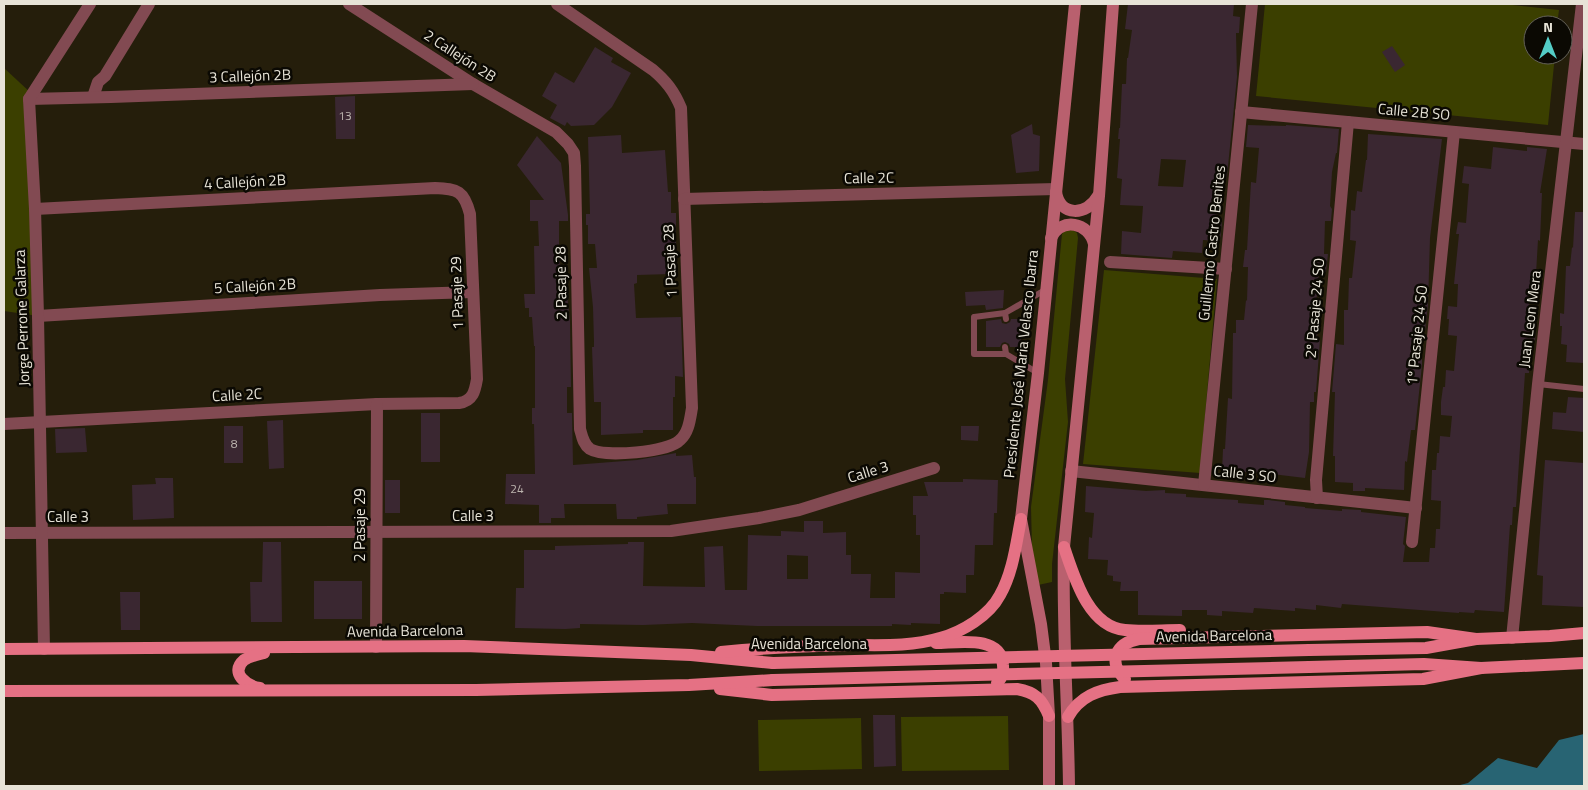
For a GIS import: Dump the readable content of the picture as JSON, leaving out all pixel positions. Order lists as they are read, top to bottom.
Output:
{
  "streets": {
    "main road": ["Presidente José Maria Velasco Ibarra", "Avenida Barcelona"],
    "street": [
      "2 Callejón 2B",
      "3 Callejón 2B",
      "Calle 2B SO",
      "Calle 2C",
      "4 Callejón 2B",
      "Guillermo Castro Benites",
      "1 Pasaje 28",
      "2 Pasaje 28",
      "5 Callejón 2B",
      "1 Pasaje 29",
      "2º Pasaje 24 SO",
      "Jorge Perrone Galarza",
      "Juan Leon Mera",
      "1º Pasaje 24 SO",
      "Calle 3",
      "Calle 3 SO",
      "2 Pasaje 29"
    ]
  },
  "crossings": [
    ["2 Callejón 2B", "3 Callejón 2B"],
    ["2 Callejón 2B", "2 Pasaje 28"],
    ["3 Callejón 2B", "Jorge Perrone Galarza"],
    ["Calle 2B SO", "Guillermo Castro Benites"],
    ["Calle 2B SO", "2º Pasaje 24 SO"],
    ["Calle 2B SO", "Juan Leon Mera"],
    ["Calle 2B SO", "1º Pasaje 24 SO"],
    ["Calle 2C", "1 Pasaje 28"],
    ["Calle 2C", "1 Pasaje 29"],
    ["Calle 2C", "Jorge Perrone Galarza"],
    ["Calle 2C", "Presidente José Maria Velasco Ibarra"],
    ["Calle 2C", "2 Pasaje 29"],
    ["4 Callejón 2B", "1 Pasaje 29"],
    ["4 Callejón 2B", "Jorge Perrone Galarza"],
    ["Guillermo Castro Benites", "Calle 3 SO"],
    ["1 Pasaje 28", "2 Pasaje 28"],
    ["5 Callejón 2B", "1 Pasaje 29"],
    ["5 Callejón 2B", "Jorge Perrone Galarza"],
    ["2º Pasaje 24 SO", "Calle 3 SO"],
    ["Jorge Perrone Galarza", "Calle 3"],
    ["Jorge Perrone Galarza", "Avenida Barcelona"],
    ["Juan Leon Mera", "Avenida Barcelona"],
    ["1º Pasaje 24 SO", "Calle 3 SO"],
    ["Calle 3", "2 Pasaje 29"],
    ["2 Pasaje 29", "Avenida Barcelona"]
  ],
  "house_numbers": ["13", "8", "24"],
  "north": "top"
}
